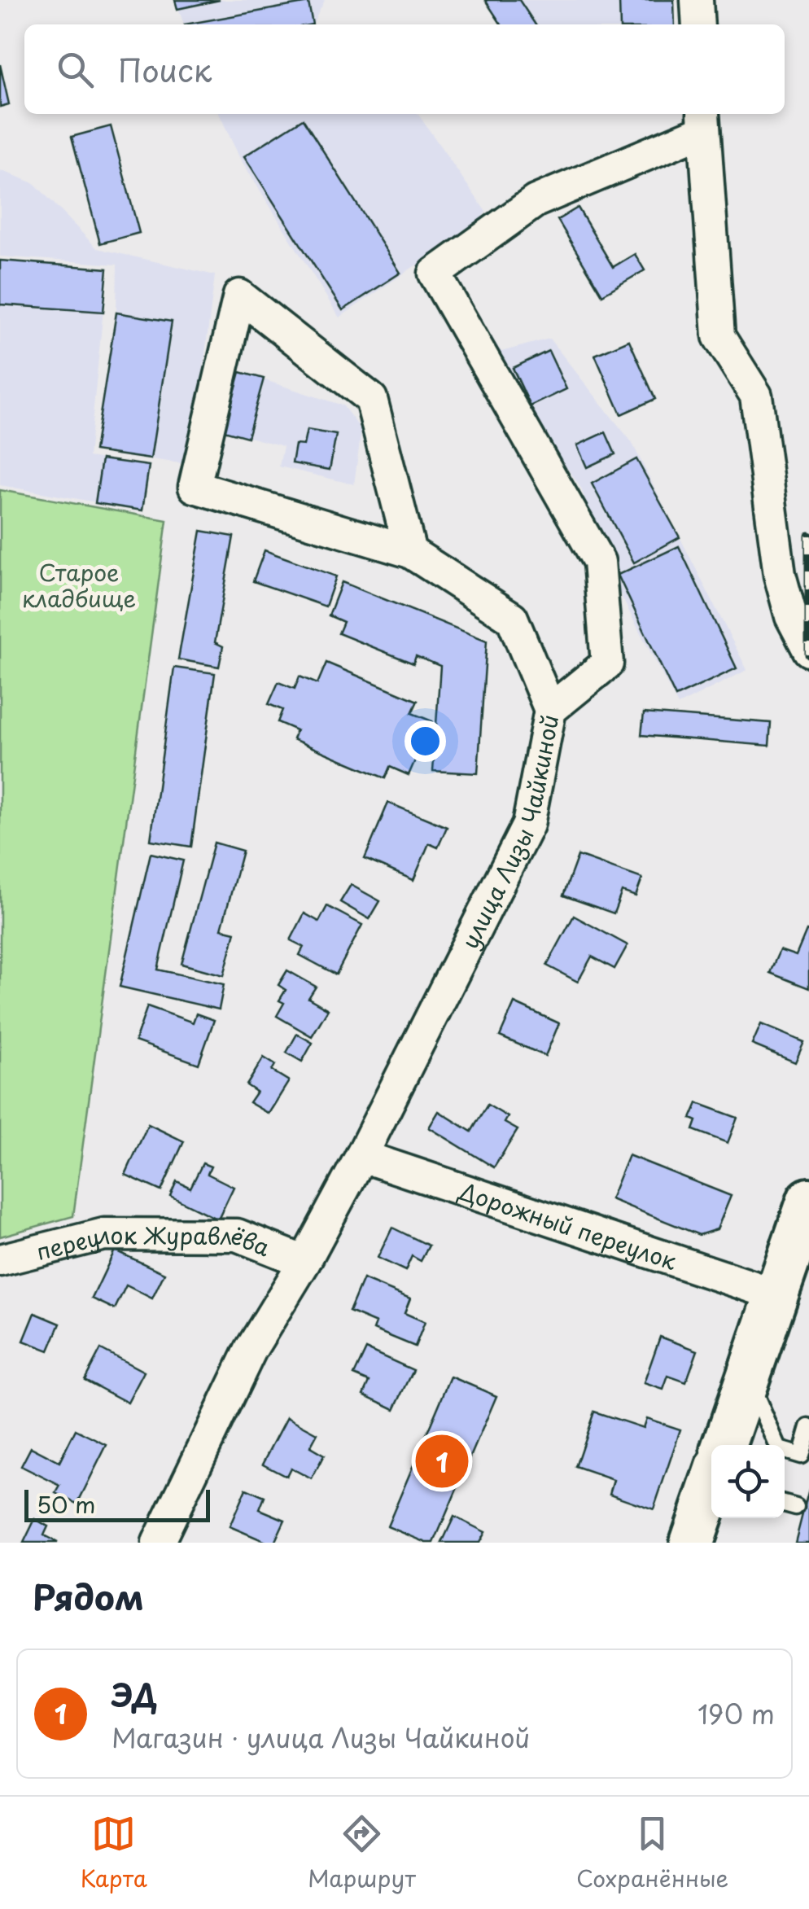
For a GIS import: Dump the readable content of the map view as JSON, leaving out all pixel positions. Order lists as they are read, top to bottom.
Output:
{
  "streets": {
    "street": ["улица Лизы Чайкиной", "Дорожный переулок", "переулок Журавлёва"]
  },
  "crossings": [
    ["улица Лизы Чайкиной", "Дорожный переулок"],
    ["улица Лизы Чайкиной", "переулок Журавлёва"]
  ],
  "parks": ["Старое кладбище"],
  "scale_bar": "50 m",
  "page": {
    "search": "Поиск",
    "pins": "1",
    "scale": "50 m",
    "heading": "Рядом",
    "list": [
      {
        "mark": "1",
        "name": "ЭД",
        "note": "Магазин · улица Лизы Чайкиной",
        "value": "190 m"
      }
    ],
    "nav": ["Карта", "Маршрут", "Сохранённые"]
  }
}
